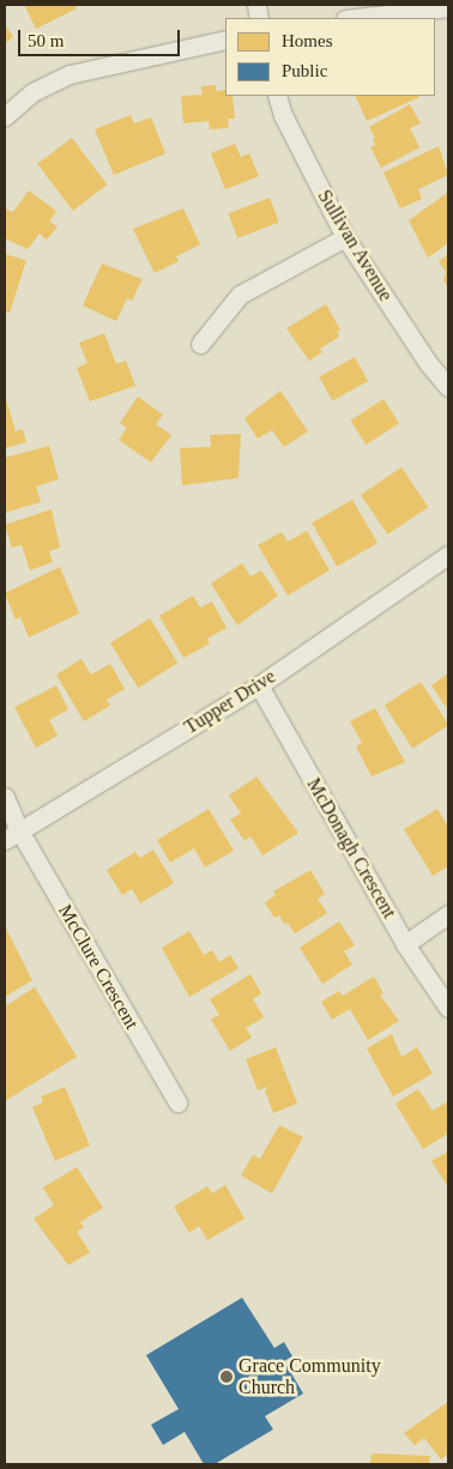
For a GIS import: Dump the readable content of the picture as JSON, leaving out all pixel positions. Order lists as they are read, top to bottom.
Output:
{
  "streets": {
    "street": [
      "Sullivan Avenue",
      "Tupper Drive",
      "McDonagh Crescent",
      "McClure Crescent"
    ]
  },
  "crossings": [
    ["Tupper Drive", "McDonagh Crescent"],
    ["Tupper Drive", "McClure Crescent"]
  ],
  "places": ["Grace Community Church"],
  "legend": ["Homes", "Public"],
  "scale_bar": "50 m"
}
